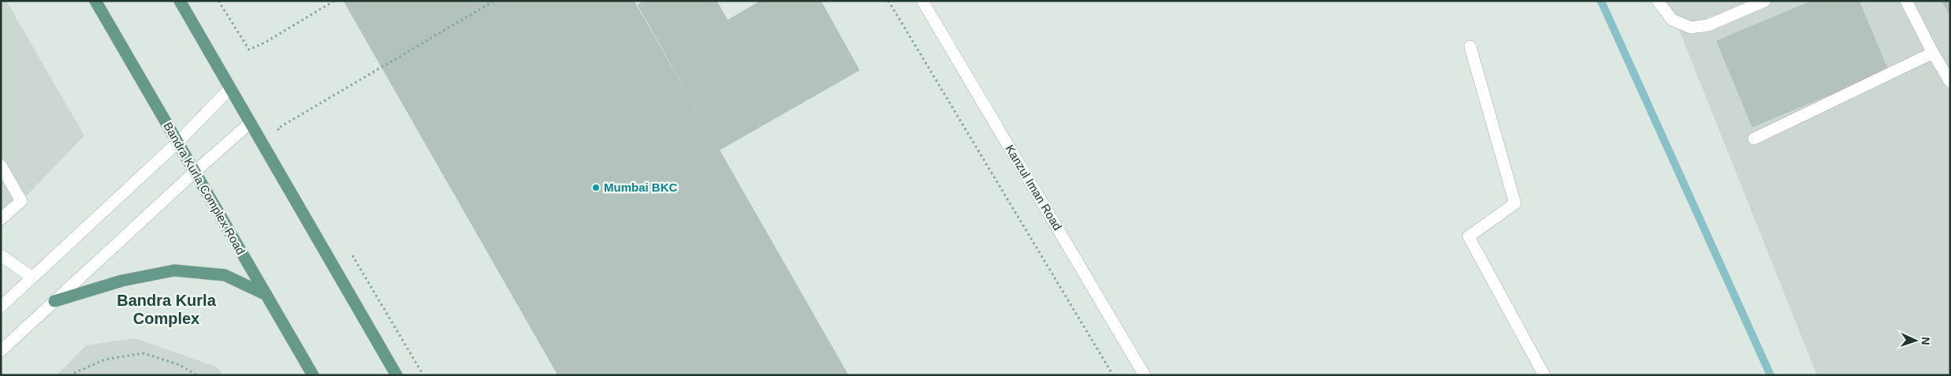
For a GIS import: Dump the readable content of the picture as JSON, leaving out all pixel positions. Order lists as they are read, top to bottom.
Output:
{
  "streets": {
    "main road": ["Kanzul Iman Road", "Bandra Kurla Complex Road"]
  },
  "districts": ["Bandra Kurla Complex"],
  "places": ["Mumbai BKC"],
  "north": "right"
}
